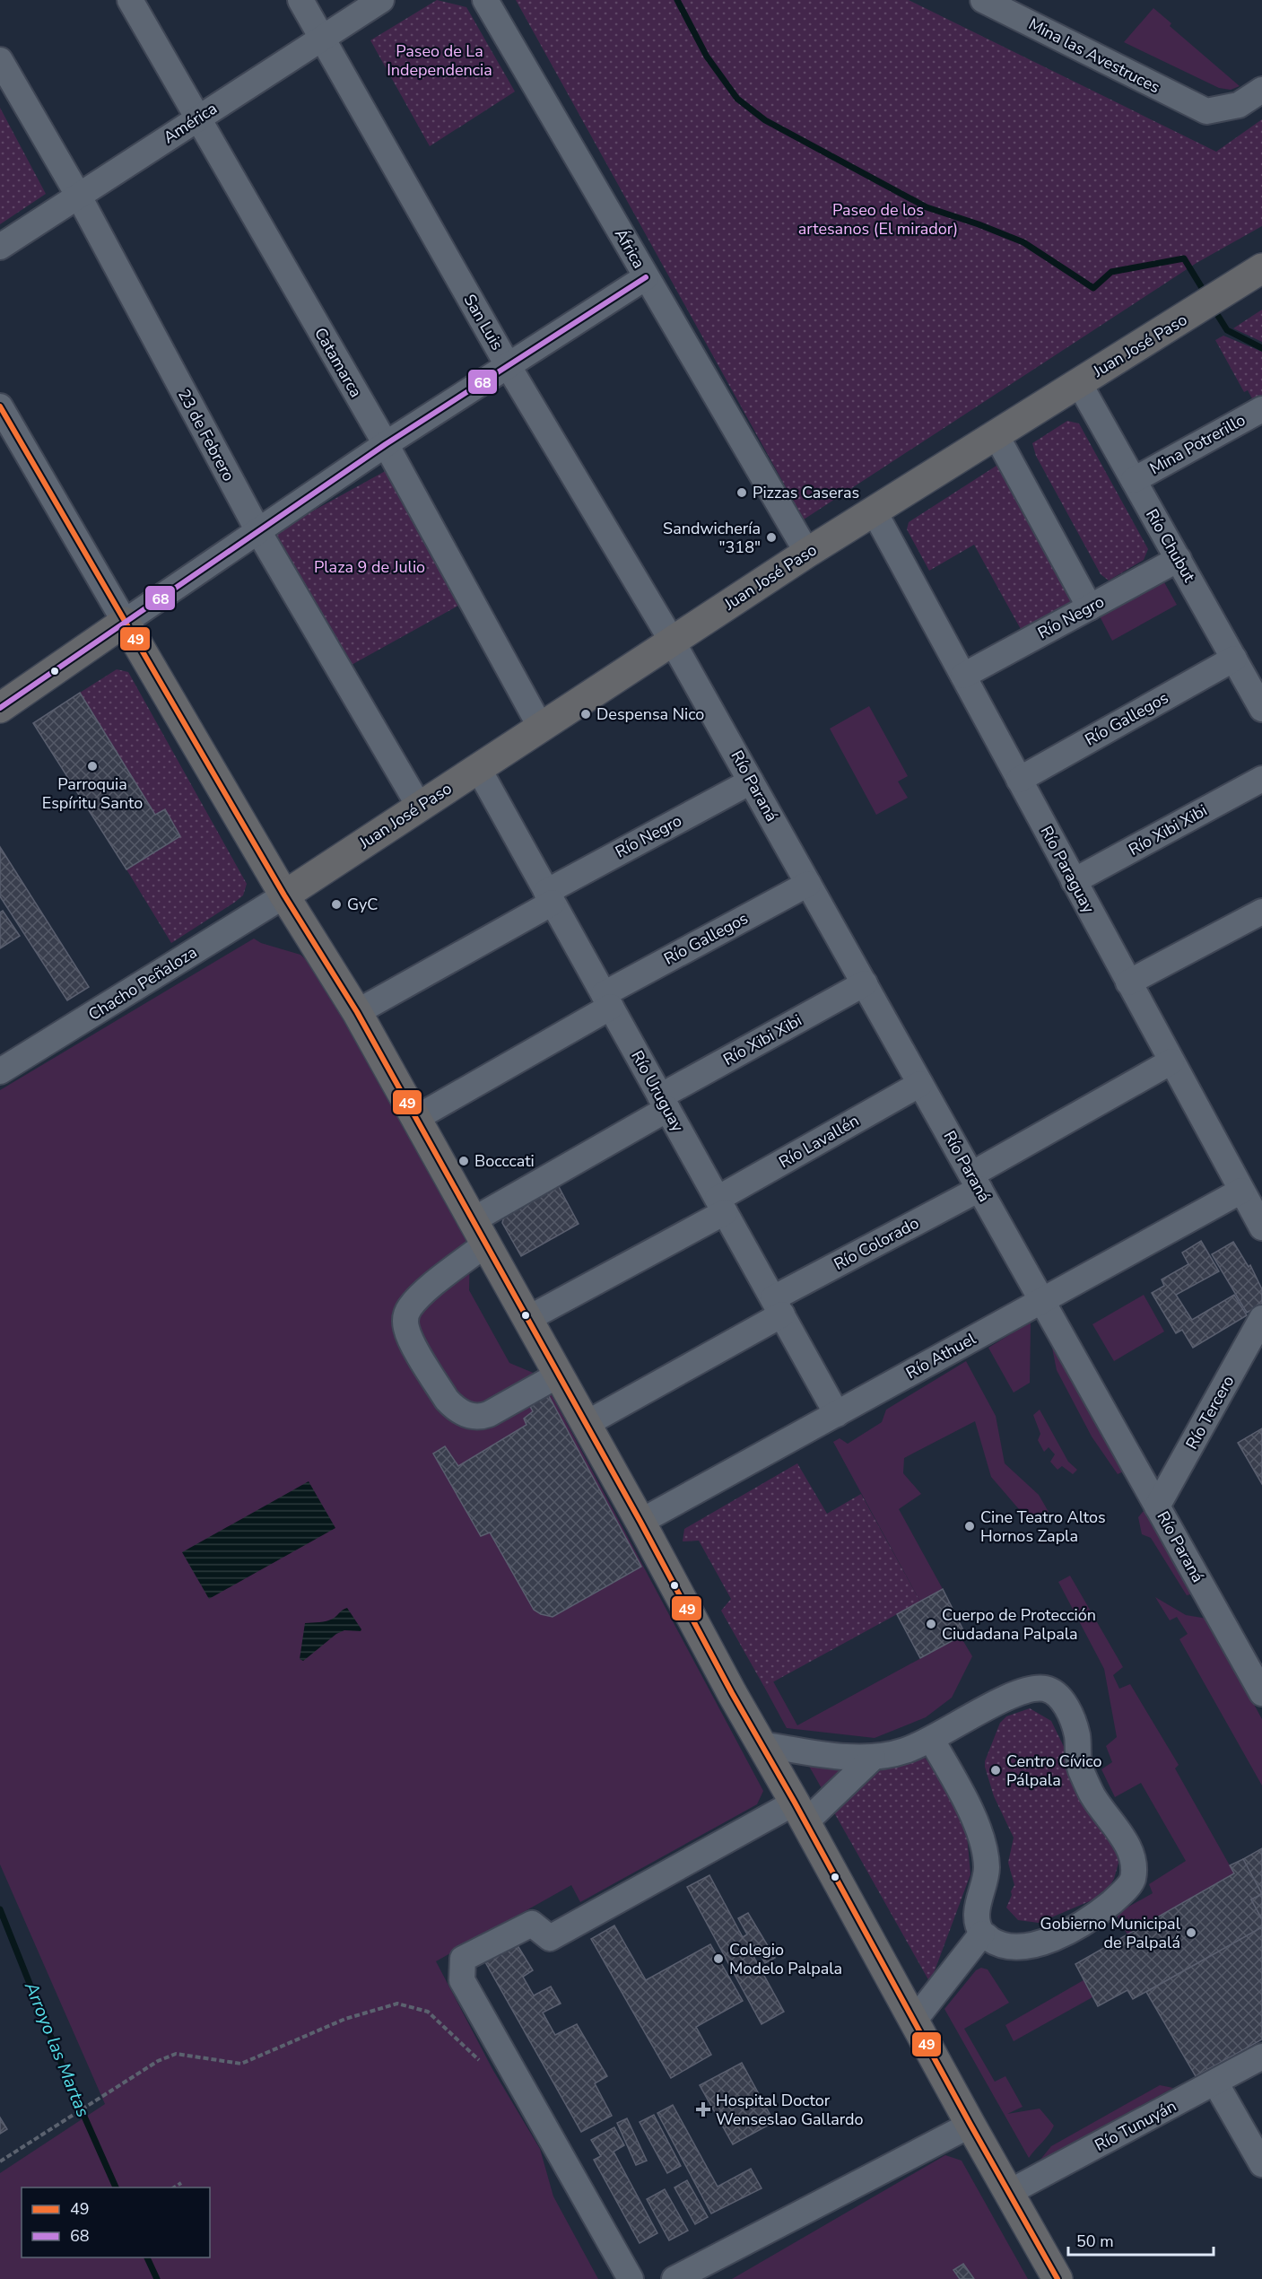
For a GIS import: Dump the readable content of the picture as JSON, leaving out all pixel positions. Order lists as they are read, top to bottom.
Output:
{
  "streets": {
    "main road": ["Juan José Paso"],
    "street": [
      "Mina las Avestruces",
      "América",
      "África",
      "San Luis",
      "Catamarca",
      "23 de Febrero",
      "Mina Potrerillo",
      "Río Chubut",
      "Río Negro",
      "Río Gallegos",
      "Río Paraná",
      "Río Xibi Xibi",
      "Río Paraguay",
      "Chacho Peñaloza",
      "Río Uruguay",
      "Río Lavallén",
      "Río Colorado",
      "Río Athuel",
      "Río Tercero",
      "Río Tunuyán"
    ]
  },
  "crossings": [
    ["América", "San Luis"],
    ["América", "Catamarca"],
    ["América", "23 de Febrero"],
    ["África", "Juan José Paso"],
    ["San Luis", "Juan José Paso"],
    ["San Luis", "Río Paraná"],
    ["Juan José Paso", "Catamarca"],
    ["Juan José Paso", "23 de Febrero"],
    ["Juan José Paso", "Río Chubut"],
    ["Juan José Paso", "Río Paraná"],
    ["Juan José Paso", "Río Paraguay"],
    ["Juan José Paso", "Chacho Peñaloza"],
    ["Juan José Paso", "Río Uruguay"],
    ["Mina Potrerillo", "Río Chubut"],
    ["Río Chubut", "Río Negro"],
    ["Río Chubut", "Río Gallegos"],
    ["Río Negro", "Río Paraná"],
    ["Río Negro", "Río Paraguay"],
    ["Río Negro", "Río Uruguay"],
    ["Río Gallegos", "Río Paraná"],
    ["Río Gallegos", "Río Paraguay"],
    ["Río Gallegos", "Río Uruguay"],
    ["Río Paraná", "Río Xibi Xibi"],
    ["Río Paraná", "Río Lavallén"],
    ["Río Paraná", "Río Colorado"],
    ["Río Paraná", "Río Athuel"],
    ["Río Paraná", "Río Tercero"],
    ["Río Xibi Xibi", "Río Paraguay"],
    ["Río Xibi Xibi", "Río Uruguay"],
    ["Río Paraguay", "Río Colorado"],
    ["Río Paraguay", "Río Athuel"],
    ["Río Uruguay", "Río Lavallén"],
    ["Río Uruguay", "Río Colorado"],
    ["Río Uruguay", "Río Athuel"]
  ],
  "water": ["Arroyo las Martas"],
  "parks": ["Paseo de La Independencia", "Paseo de los artesanos (El mirador)", "Plaza 9 de Julio"],
  "places": {
    "other": [
      "Pizzas Caseras",
      "Sandwichería \"318\"",
      "Despensa Nico",
      "Parroquia Espíritu Santo",
      "GyC",
      "Bocccati",
      "Cine Teatro Altos Hornos Zapla",
      "Cuerpo de Protección Ciudadana Palpala",
      "Centro Cívico Pálpala",
      "Gobierno Municipal de Palpalá",
      "Colegio Modelo Palpala"
    ],
    "health": ["Hospital Doctor Wenseslao Gallardo"]
  },
  "lines": ["transit line 68", "transit line 49"],
  "legend": ["49", "68"],
  "scale_bar": "50 m"
}
